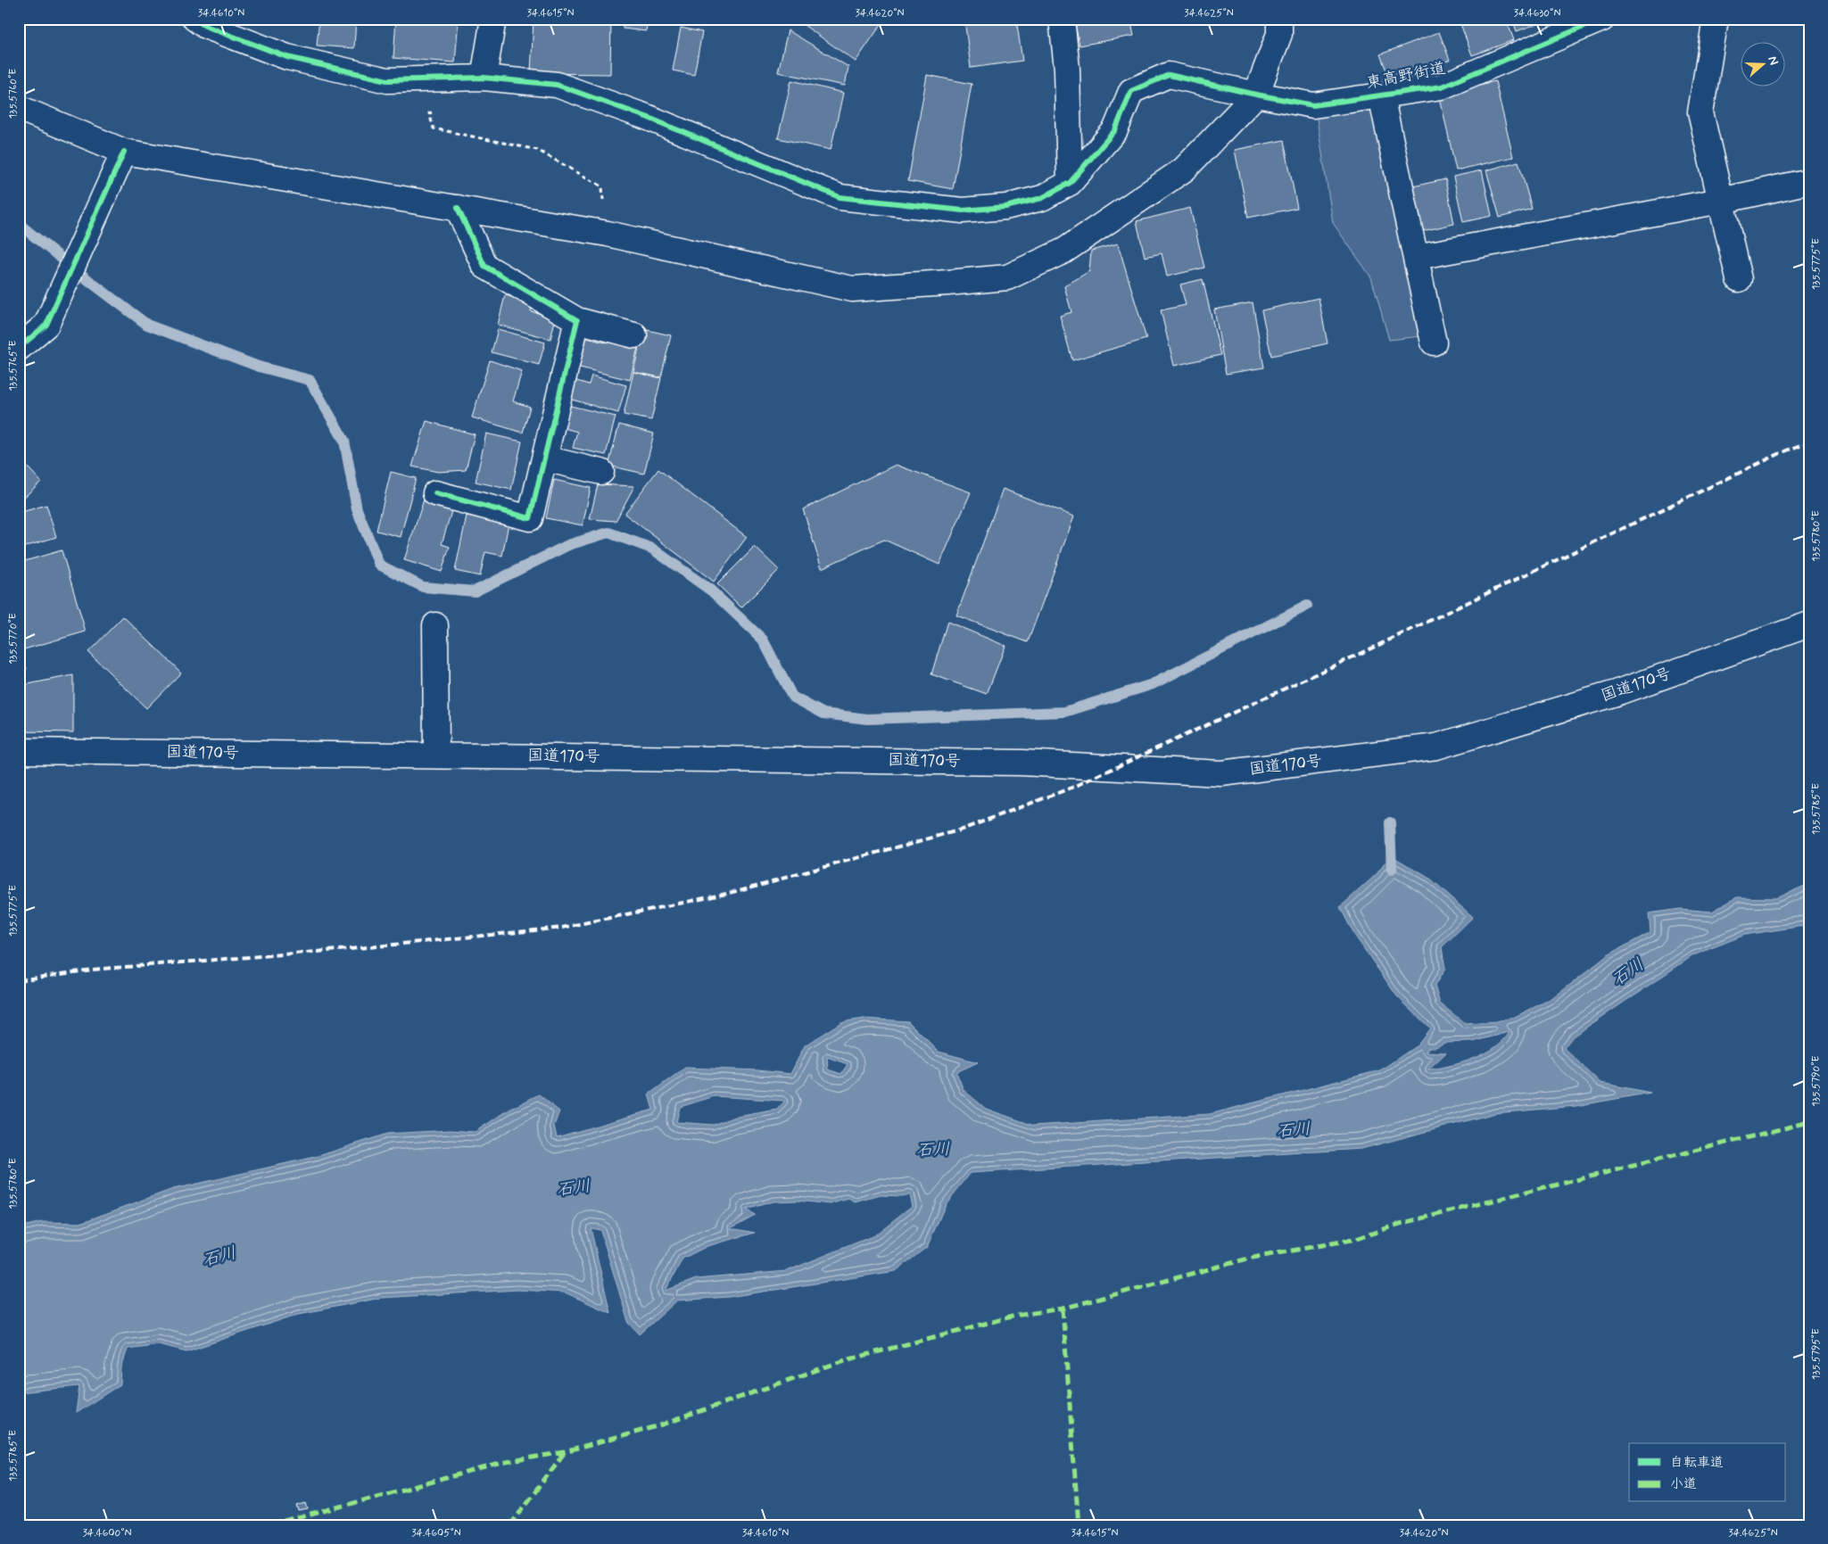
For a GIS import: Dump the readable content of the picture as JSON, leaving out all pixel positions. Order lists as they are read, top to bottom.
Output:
{
  "streets": {
    "main road": ["東高野街道", "国道170号"]
  },
  "water": ["石川"],
  "legend": ["自転車道", "小道"],
  "north": "right",
  "coordinates": [
    "34.4610°N",
    "34.4615°N",
    "34.4620°N",
    "34.4625°N",
    "34.4630°N",
    "135.5760°E",
    "135.5775°E",
    "135.5765°E",
    "135.5780°E",
    "135.5770°E",
    "135.5785°E",
    "135.5790°E",
    "135.5795°E",
    "34.4600°N",
    "34.4605°N"
  ]
}
